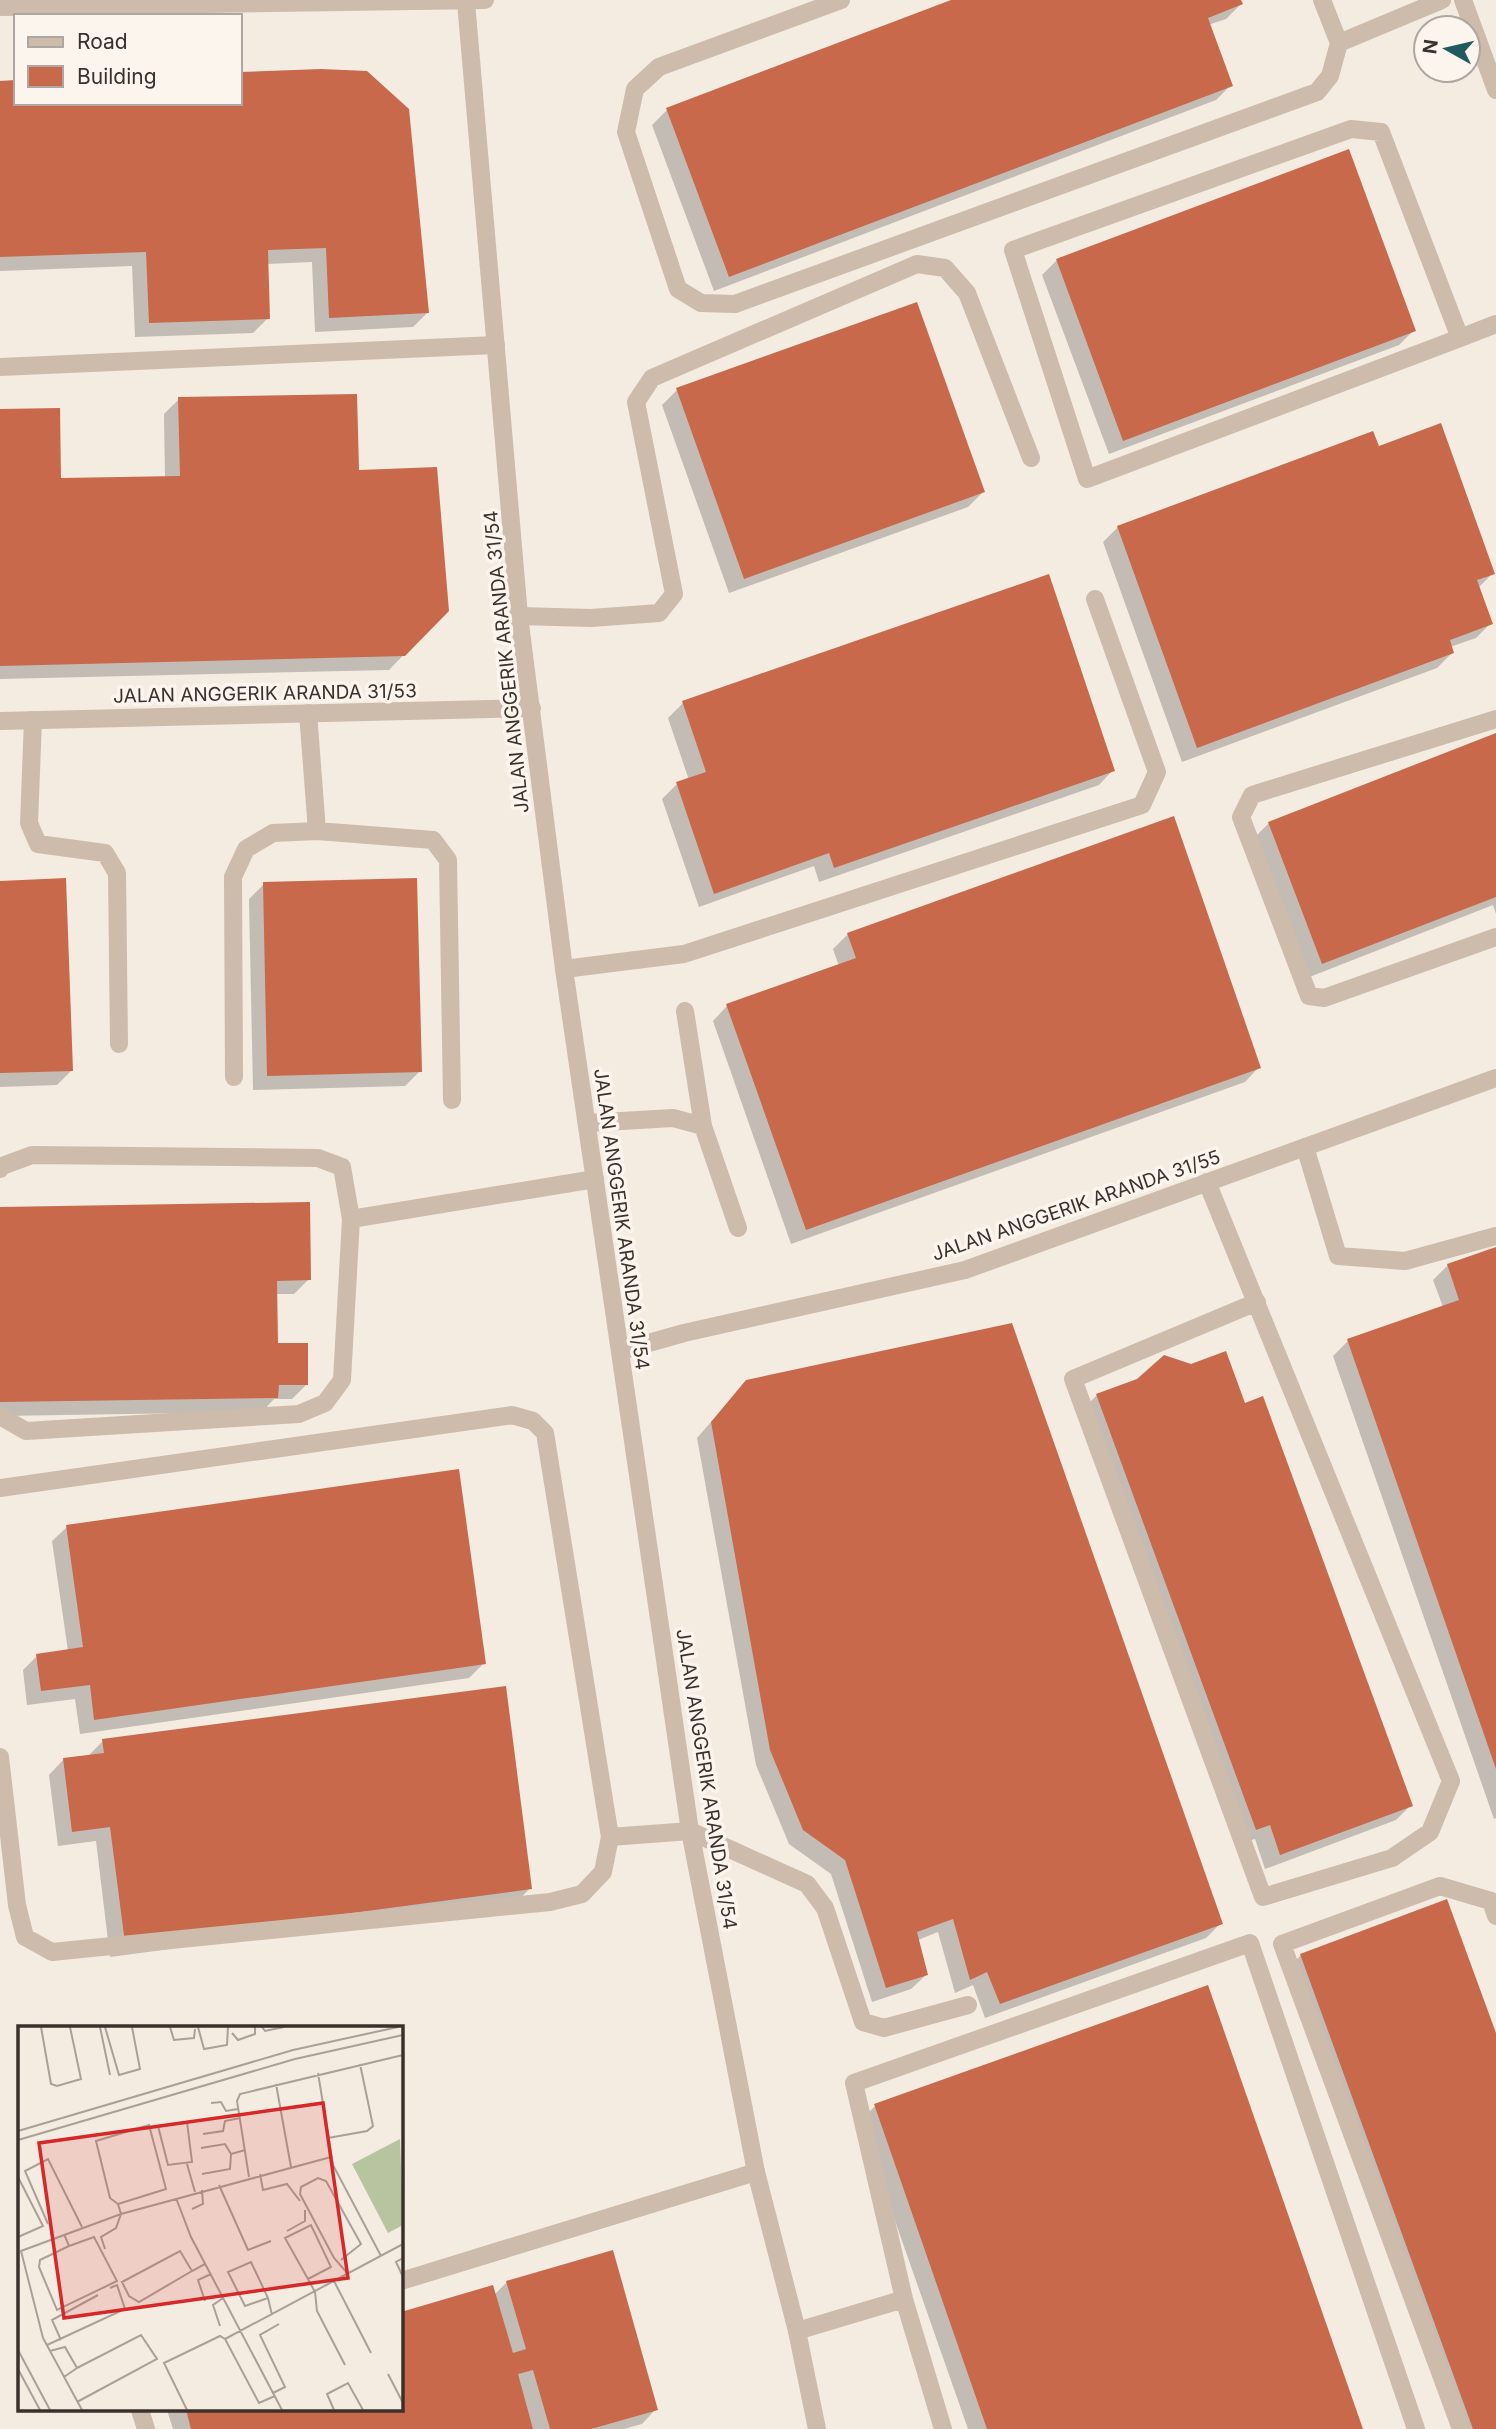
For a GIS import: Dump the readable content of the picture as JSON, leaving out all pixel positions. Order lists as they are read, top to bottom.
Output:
{
  "streets": {
    "street": ["JALAN ANGGERIK ARANDA 31/54", "JALAN ANGGERIK ARANDA 31/53", "JALAN ANGGERIK ARANDA 31/55"]
  },
  "crossings": [
    ["JALAN ANGGERIK ARANDA 31/54", "JALAN ANGGERIK ARANDA 31/53"],
    ["JALAN ANGGERIK ARANDA 31/54", "JALAN ANGGERIK ARANDA 31/55"]
  ],
  "legend": ["Road", "Building"],
  "north": "left"
}
